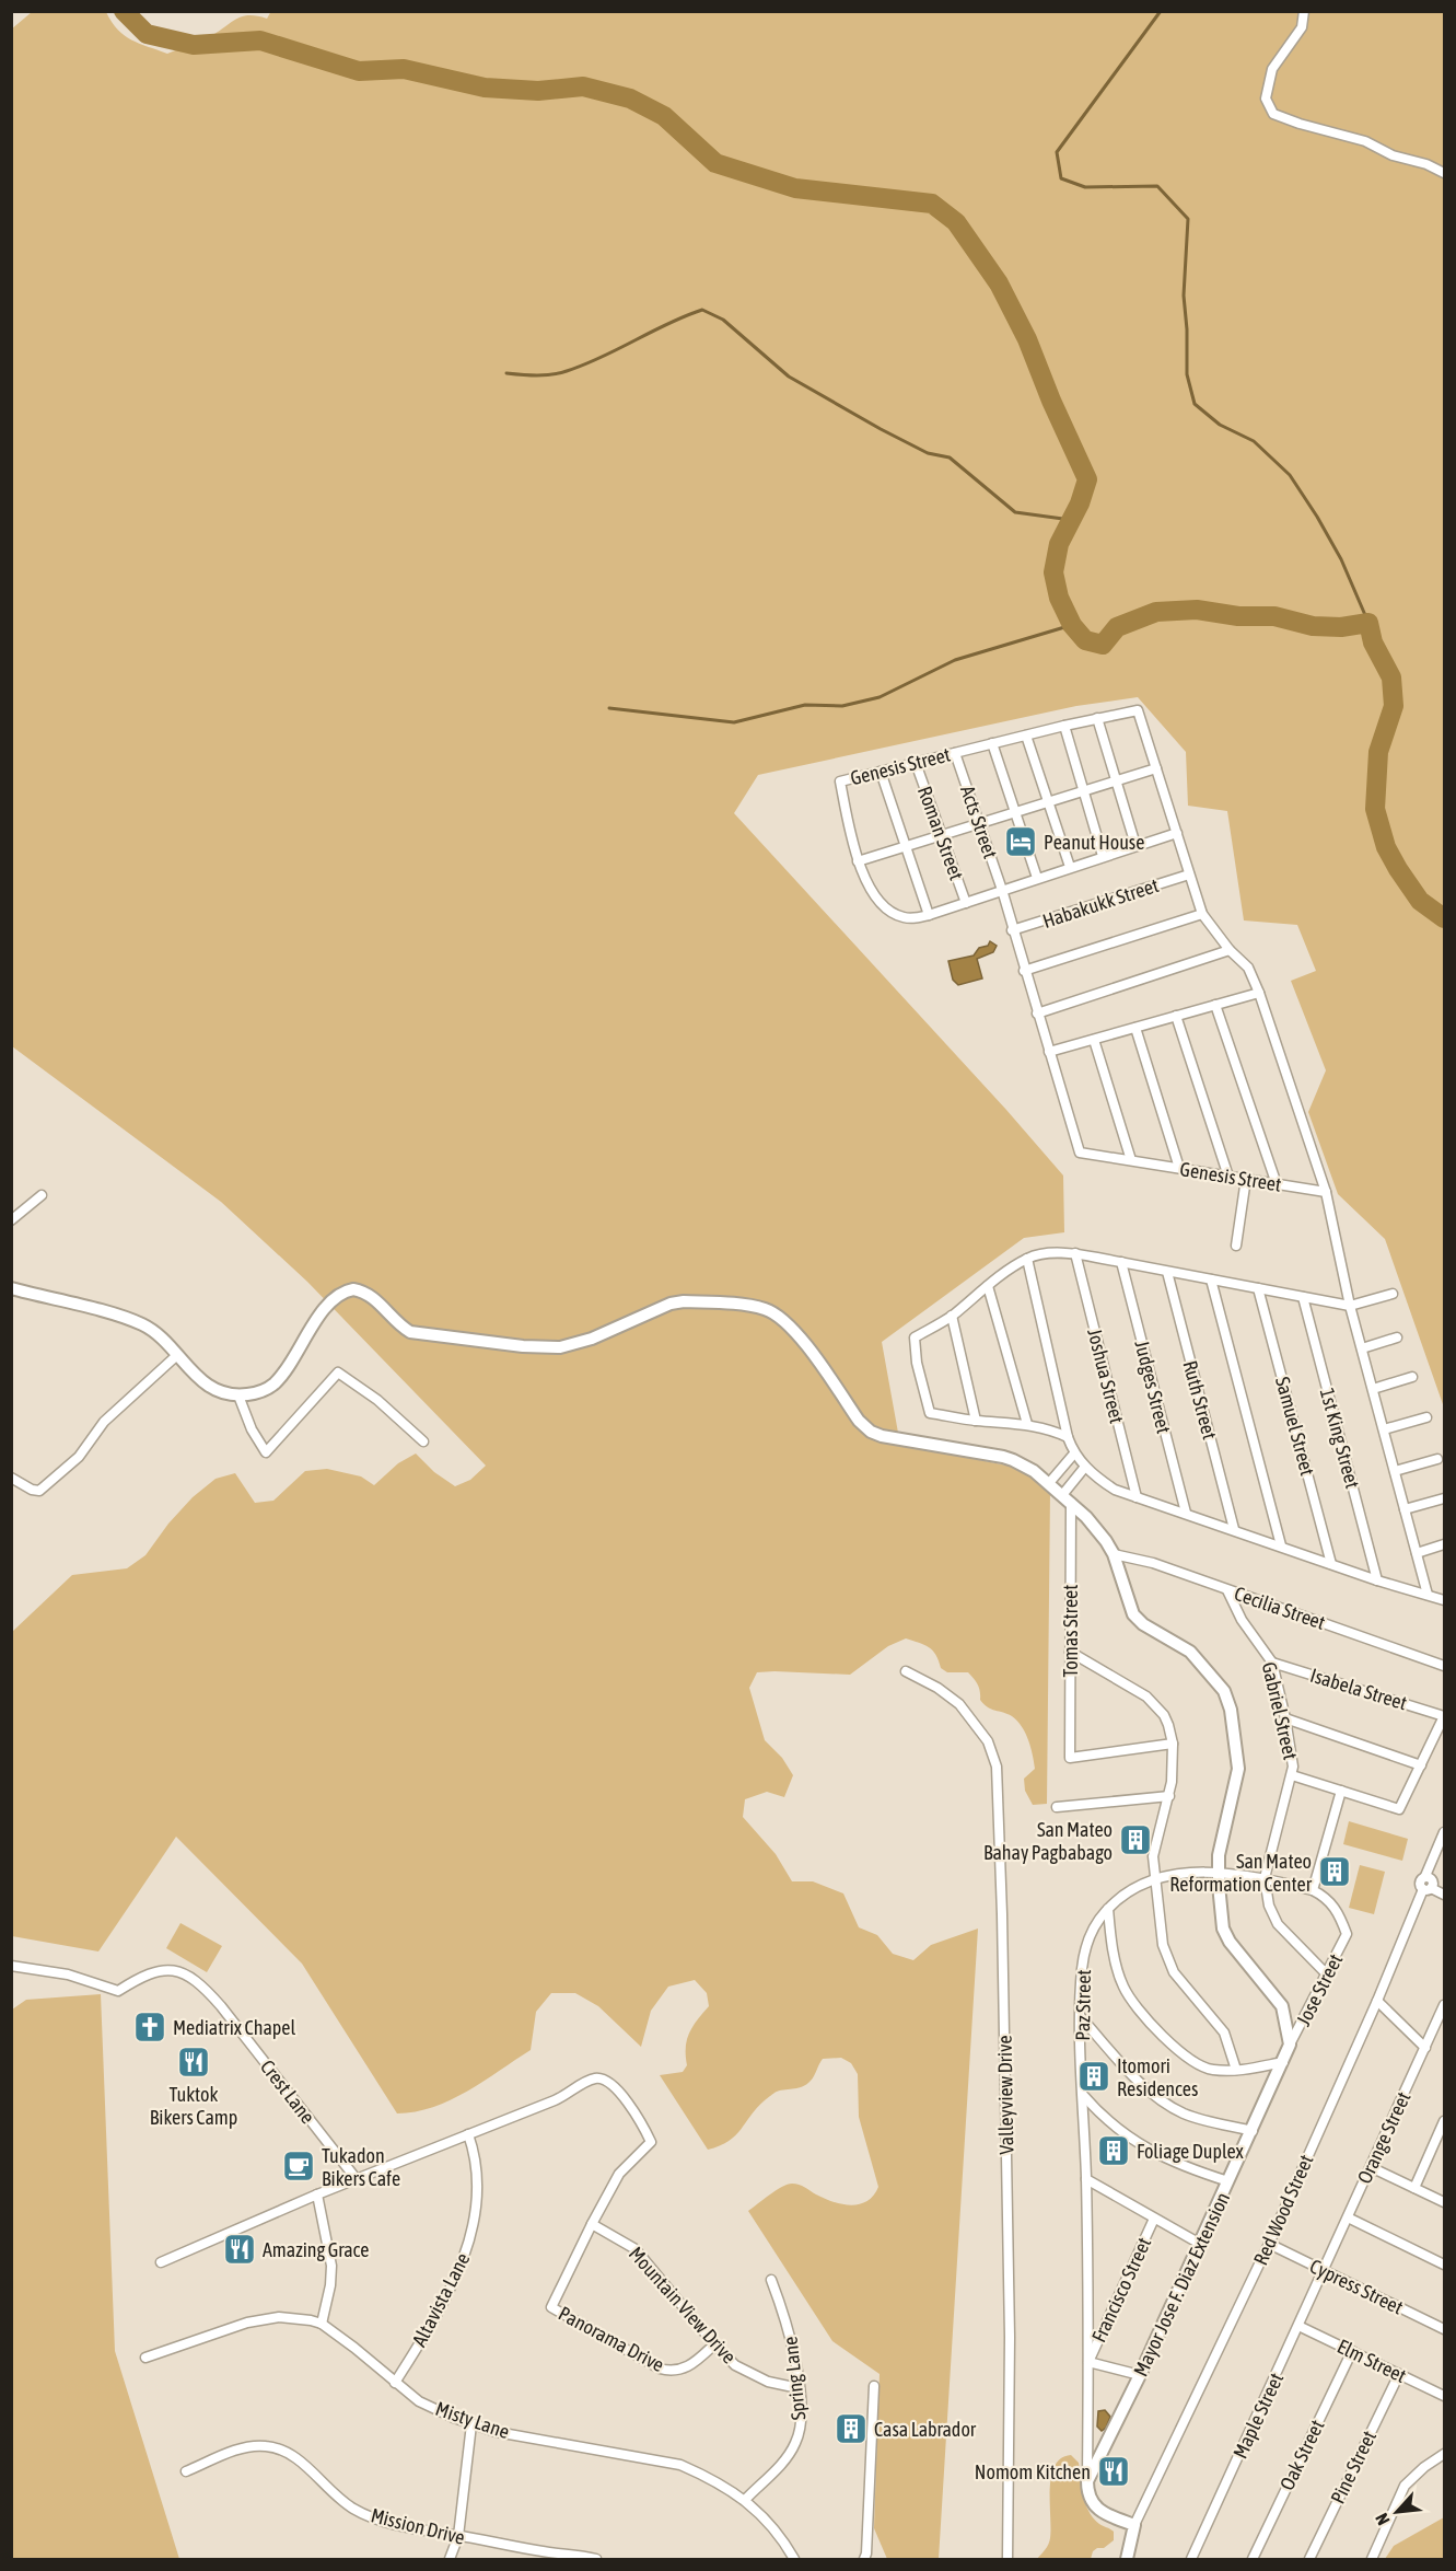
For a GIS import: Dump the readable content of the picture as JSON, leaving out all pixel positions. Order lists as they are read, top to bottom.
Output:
{
  "streets": {
    "street": [
      "Genesis Street",
      "Acts Street",
      "Roman Street",
      "Habakukk Street",
      "Joshua Street",
      "Judges Street",
      "Ruth Street",
      "Samuel Street",
      "1st King Street",
      "Cecilia Street",
      "Tomas Street",
      "Isabela Street",
      "Gabriel Street",
      "Jose Street",
      "Paz Street",
      "Crest Lane",
      "Valleyview Drive",
      "Orange Street",
      "Red Wood Street",
      "Mayor Jose F. Diaz Extension",
      "Cypress Street",
      "Francisco Street",
      "Altavista Lane",
      "Mountain View Drive",
      "Panorama Drive",
      "Elm Street",
      "Spring Lane",
      "Maple Street",
      "Misty Lane",
      "Oak Street",
      "Pine Street",
      "Mission Drive"
    ]
  },
  "crossings": [
    ["Genesis Street", "Acts Street"],
    ["Genesis Street", "Roman Street"],
    ["Genesis Street", "Habakukk Street"],
    ["Cecilia Street", "Gabriel Street"],
    ["Isabela Street", "Gabriel Street"],
    ["Gabriel Street", "Jose Street"],
    ["Gabriel Street", "Paz Street"],
    ["Jose Street", "Paz Street"],
    ["Jose Street", "Mayor Jose F. Diaz Extension"],
    ["Paz Street", "Mayor Jose F. Diaz Extension"],
    ["Paz Street", "Francisco Street"],
    ["Orange Street", "Cypress Street"],
    ["Orange Street", "Maple Street"],
    ["Red Wood Street", "Cypress Street"],
    ["Cypress Street", "Maple Street"],
    ["Altavista Lane", "Misty Lane"],
    ["Mountain View Drive", "Panorama Drive"],
    ["Mountain View Drive", "Spring Lane"],
    ["Elm Street", "Maple Street"],
    ["Elm Street", "Oak Street"],
    ["Elm Street", "Pine Street"],
    ["Spring Lane", "Misty Lane"]
  ],
  "places": {
    "hotel": ["Peanut House"],
    "building": [
      "San Mateo Bahay Pagbabago",
      "San Mateo Reformation Center",
      "Itomori Residences",
      "Foliage Duplex",
      "Casa Labrador"
    ],
    "church": ["Mediatrix Chapel"],
    "restaurant": ["Tuktok Bikers Camp", "Amazing Grace", "Nomom Kitchen"],
    "cafe": ["Tukadon Bikers Cafe"]
  },
  "north": "bottom left"
}
